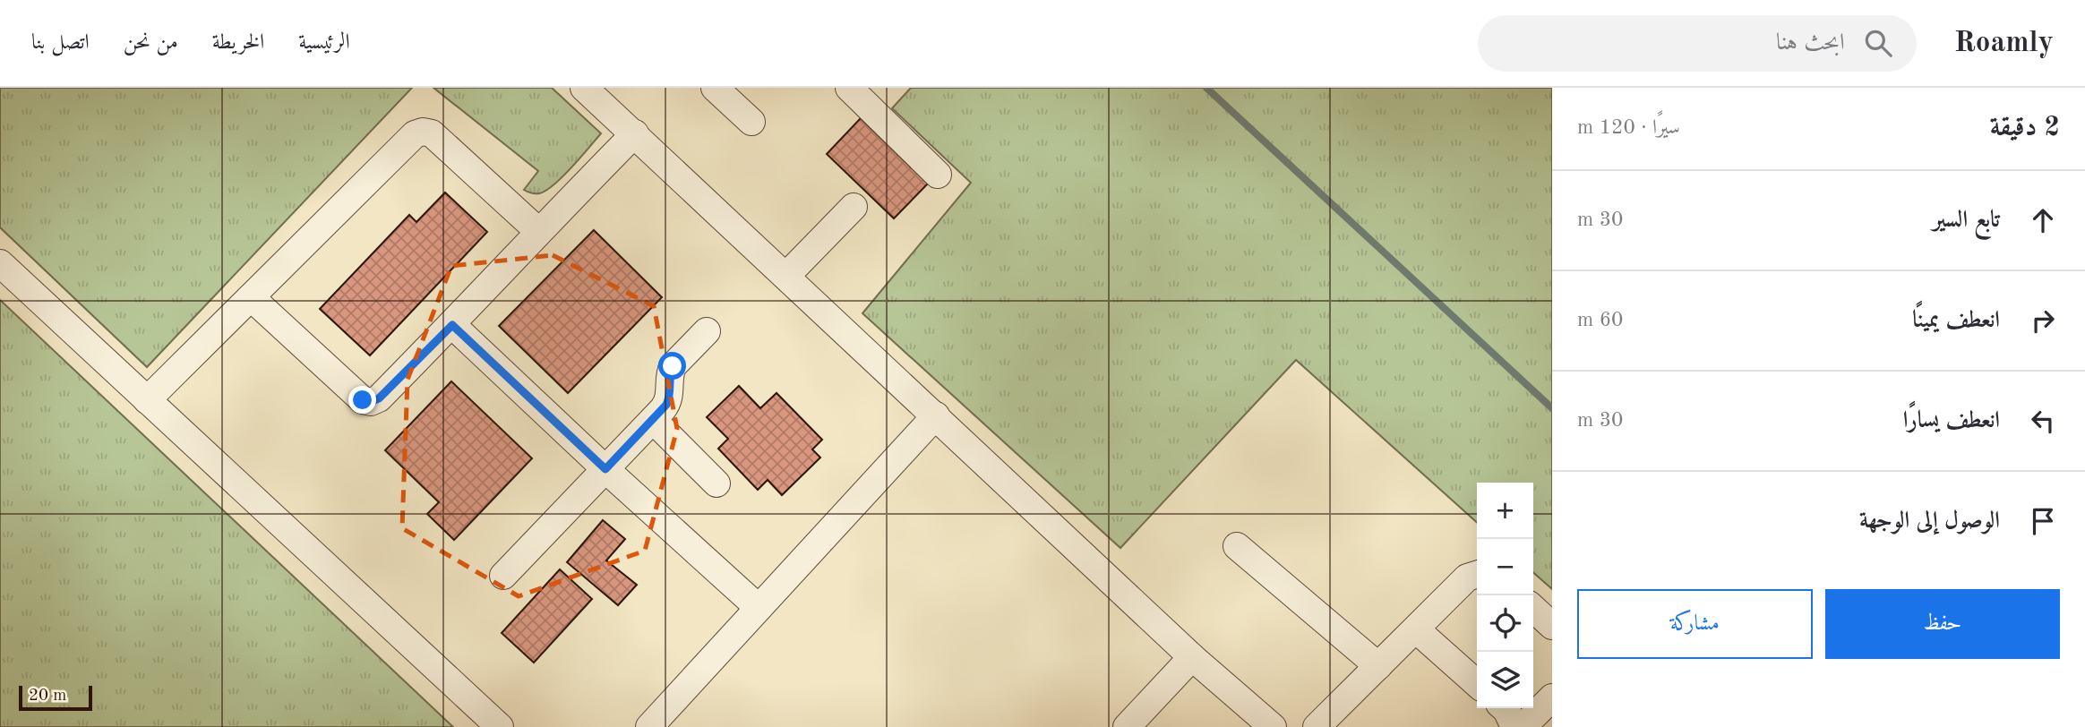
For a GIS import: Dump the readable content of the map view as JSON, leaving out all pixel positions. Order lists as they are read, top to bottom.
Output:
{
  "scale_bar": "20 m",
  "page": {
    "header": "Roamly",
    "search": "ابحث هنا",
    "nav": [
      "الرئيسية",
      "الخريطة",
      "من نحن",
      "اتصل بنا"
    ],
    "heading": ["2 دقيقة", "سيرًا · 120 m"],
    "list": [
      ["تابع السير", "30 m"],
      ["انعطف يمينًا", "60 m"],
      ["انعطف يسارًا", "30 m"],
      "الوصول إلى الوجهة"
    ],
    "map_buttons": ["+", "−"],
    "buttons": ["حفظ", "مشاركة"],
    "scale": "20 m"
  }
}
